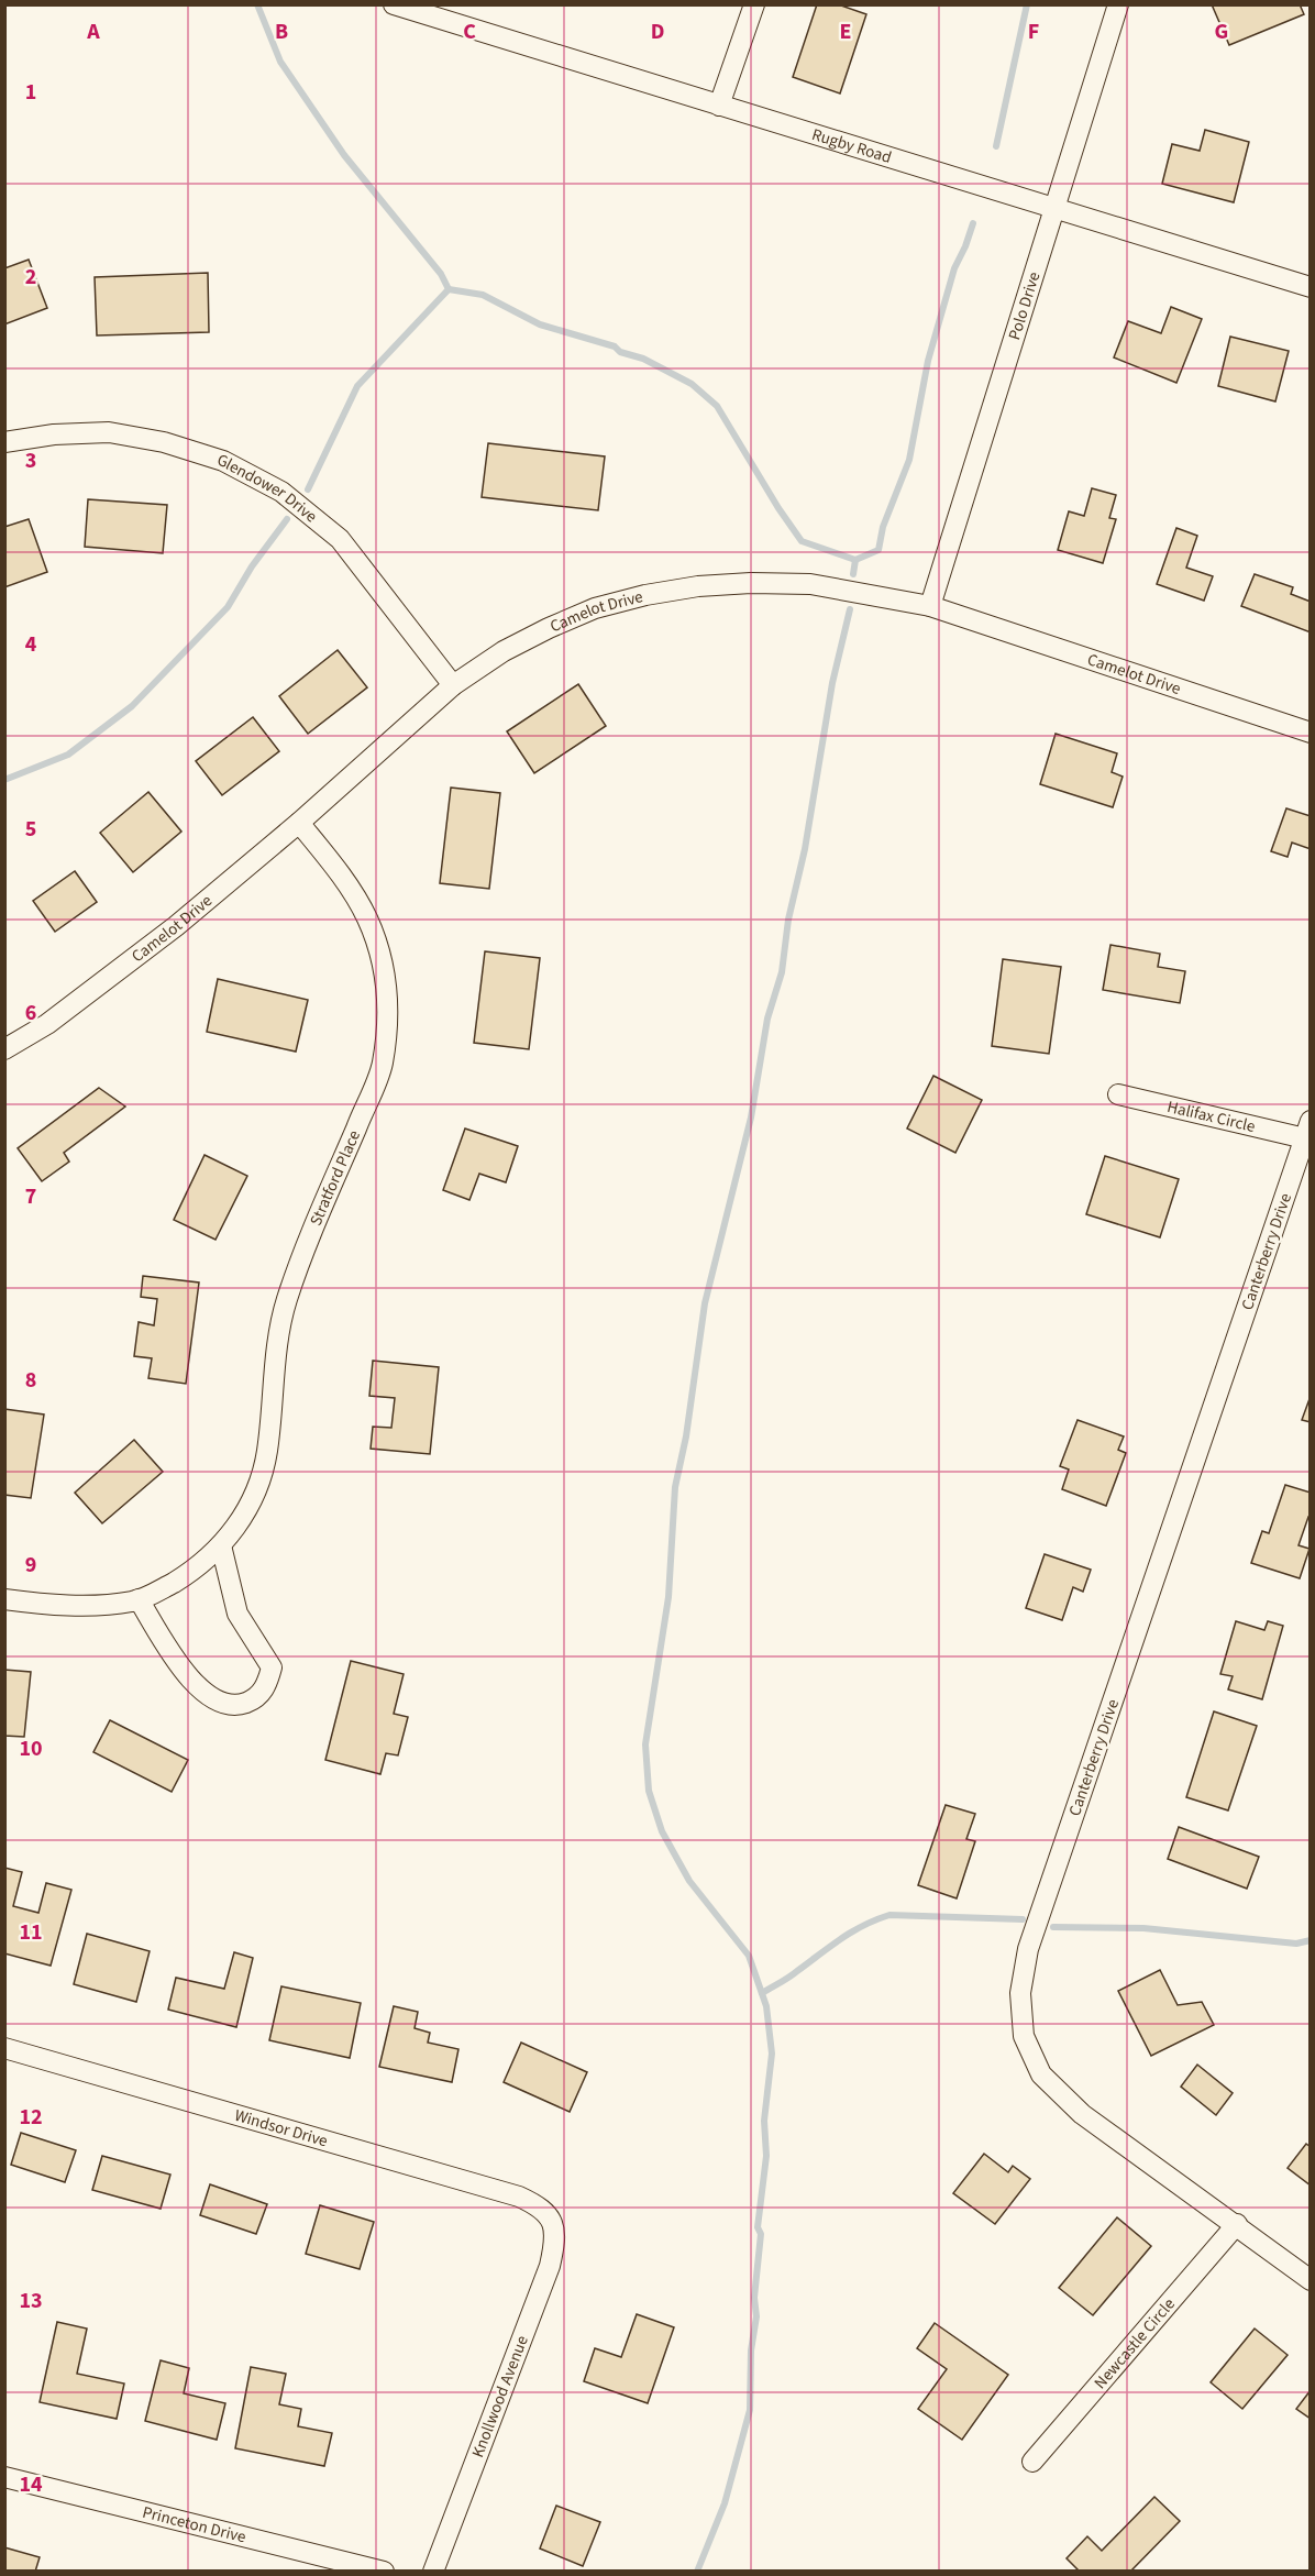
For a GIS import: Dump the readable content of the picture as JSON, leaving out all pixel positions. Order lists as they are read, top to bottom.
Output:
{
  "streets": {
    "street": [
      "Rugby Road",
      "Polo Drive",
      "Glendower Drive",
      "Camelot Drive",
      "Halifax Circle",
      "Stratford Place",
      "Canterberry Drive",
      "Windsor Drive",
      "Newcastle Circle",
      "Knollwood Avenue",
      "Princeton Drive"
    ]
  },
  "crossings": [
    ["Rugby Road", "Polo Drive"],
    ["Polo Drive", "Camelot Drive"],
    ["Glendower Drive", "Camelot Drive"],
    ["Camelot Drive", "Stratford Place"],
    ["Halifax Circle", "Canterberry Drive"],
    ["Canterberry Drive", "Newcastle Circle"],
    ["Windsor Drive", "Knollwood Avenue"]
  ],
  "grid": {
    "columns": [
      "A",
      "B",
      "C",
      "D",
      "E",
      "F",
      "G"
    ],
    "rows": [
      "1",
      "2",
      "3",
      "4",
      "5",
      "6",
      "7",
      "8",
      "9",
      "10",
      "11",
      "12",
      "13",
      "14"
    ]
  }
}
